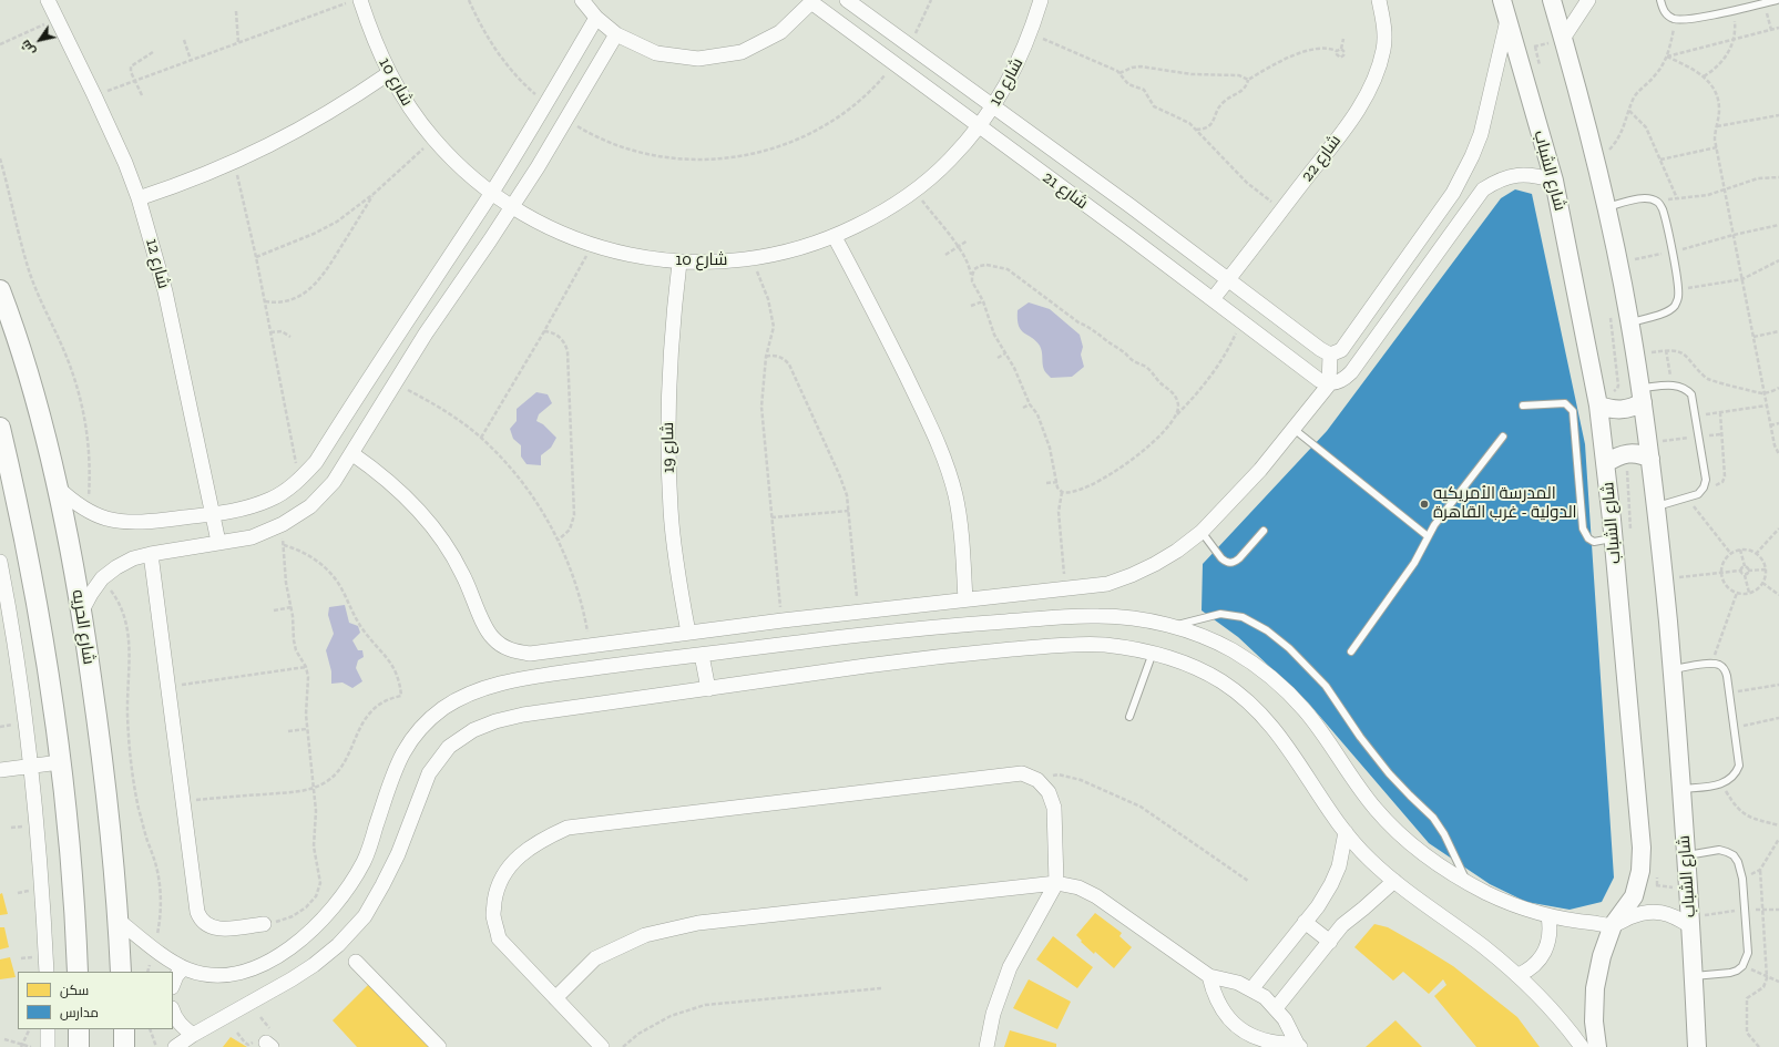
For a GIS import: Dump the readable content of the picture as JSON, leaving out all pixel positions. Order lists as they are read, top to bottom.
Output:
{
  "streets": {
    "main road": ["شارع الحريه"],
    "street": [
      "شارع 10",
      "شارع 22",
      "شارع الشباب",
      "شارع 21",
      "شارع 12",
      "شارع 19"
    ]
  },
  "crossings": [
    ["شارع 10", "شارع 21"],
    ["شارع 10", "شارع 19"],
    ["شارع 22", "شارع 21"]
  ],
  "places": ["المدرسة الأمريكيه الدولية - غرب القاهرة"],
  "legend": ["سكن", "مدارس"],
  "north": "bottom left"
}
